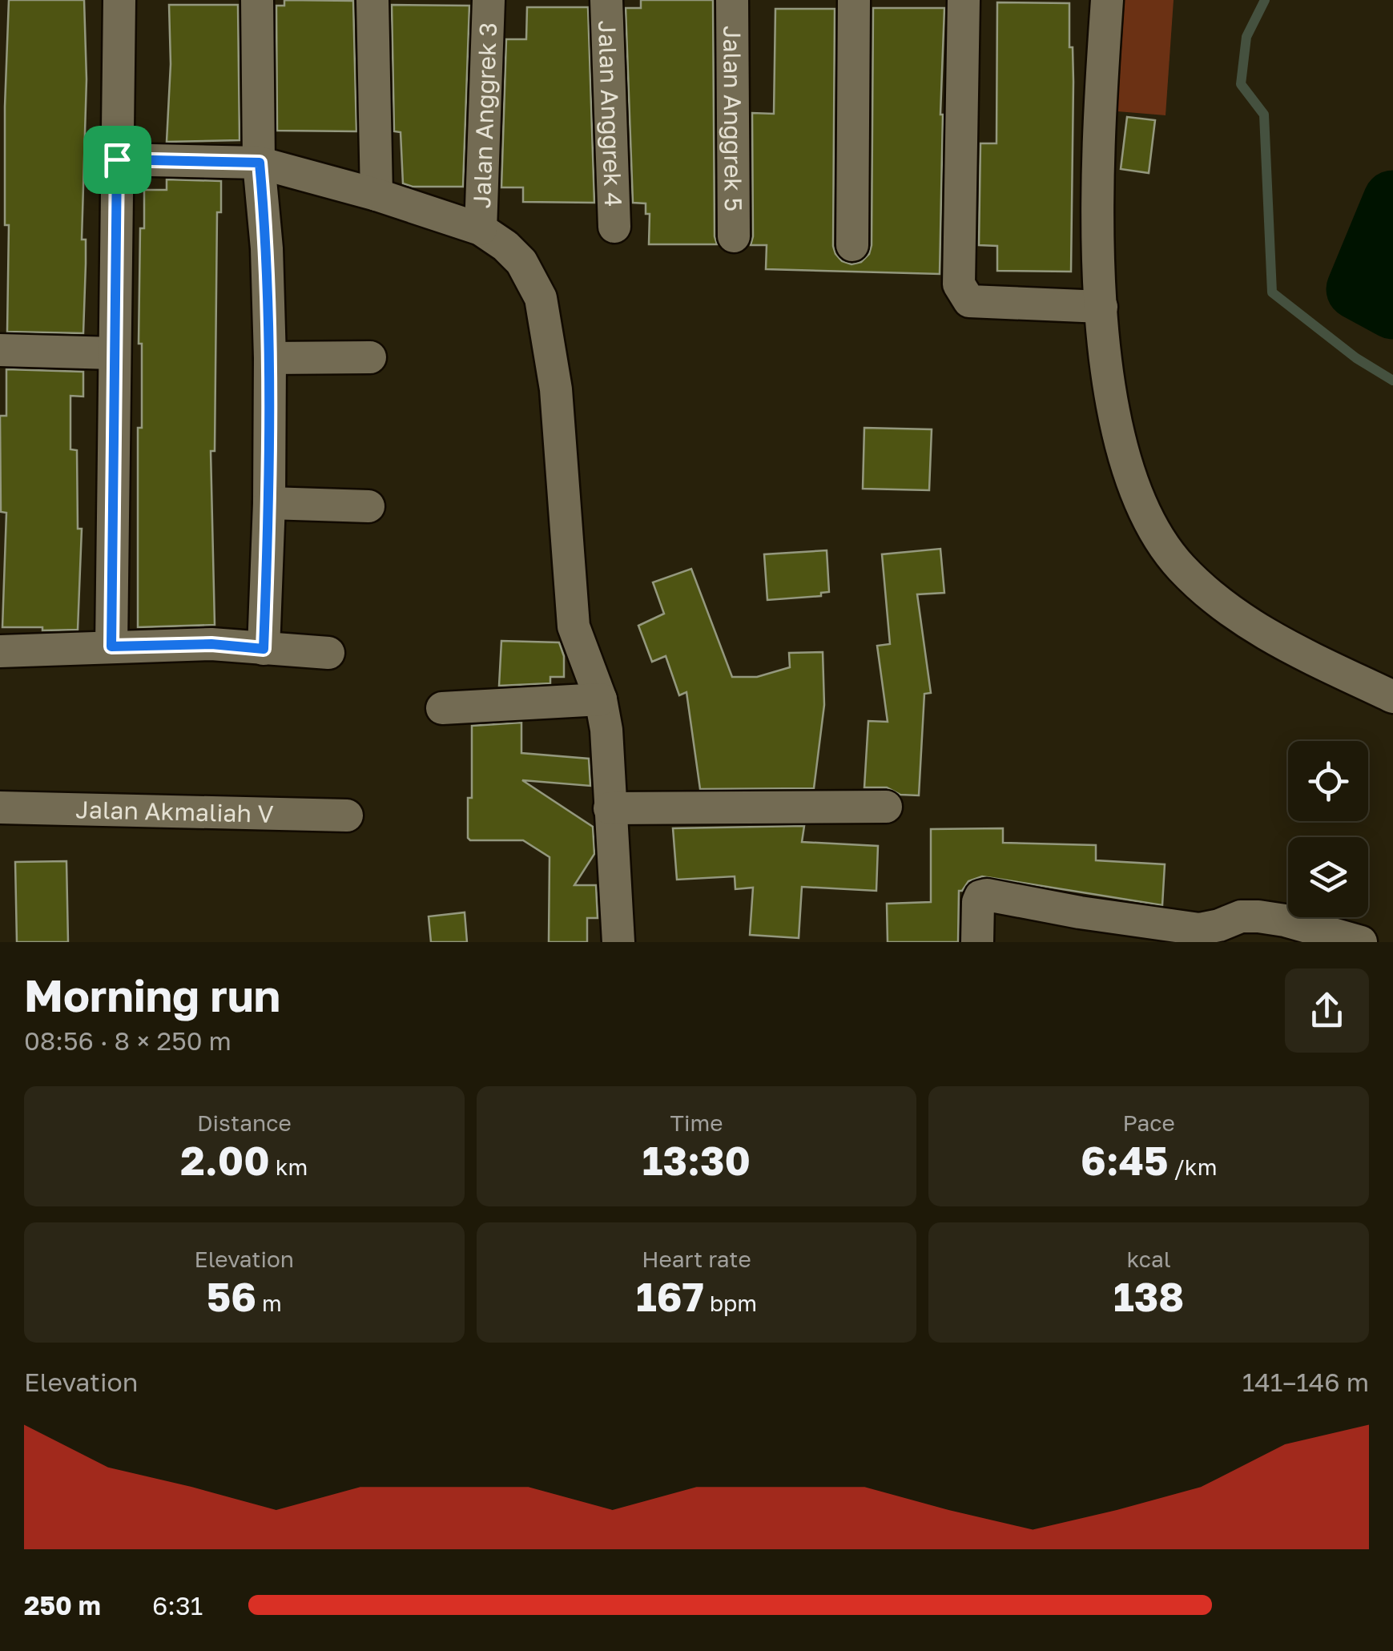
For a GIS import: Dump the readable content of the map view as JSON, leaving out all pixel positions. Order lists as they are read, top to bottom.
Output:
{
  "streets": {
    "street": [
      "Jalan Anggrek 4",
      "Jalan Anggrek 3",
      "Jalan Anggrek 5",
      "Jalan Akmaliah V"
    ]
  },
  "page": {
    "heading": ["Morning run", "08:56 · 8 × 250 m"],
    "stats": [
      ["Distance", "2.00 km"],
      ["Time", "13:30"],
      ["Pace", "6:45 /km"],
      ["Elevation", "56 m"],
      ["Heart rate", "167 bpm"],
      ["kcal", "138"]
    ],
    "chart": ["Elevation", "141–146 m"],
    "list": [
      {
        "name": "250 m",
        "note": "6:31"
      }
    ]
  }
}
